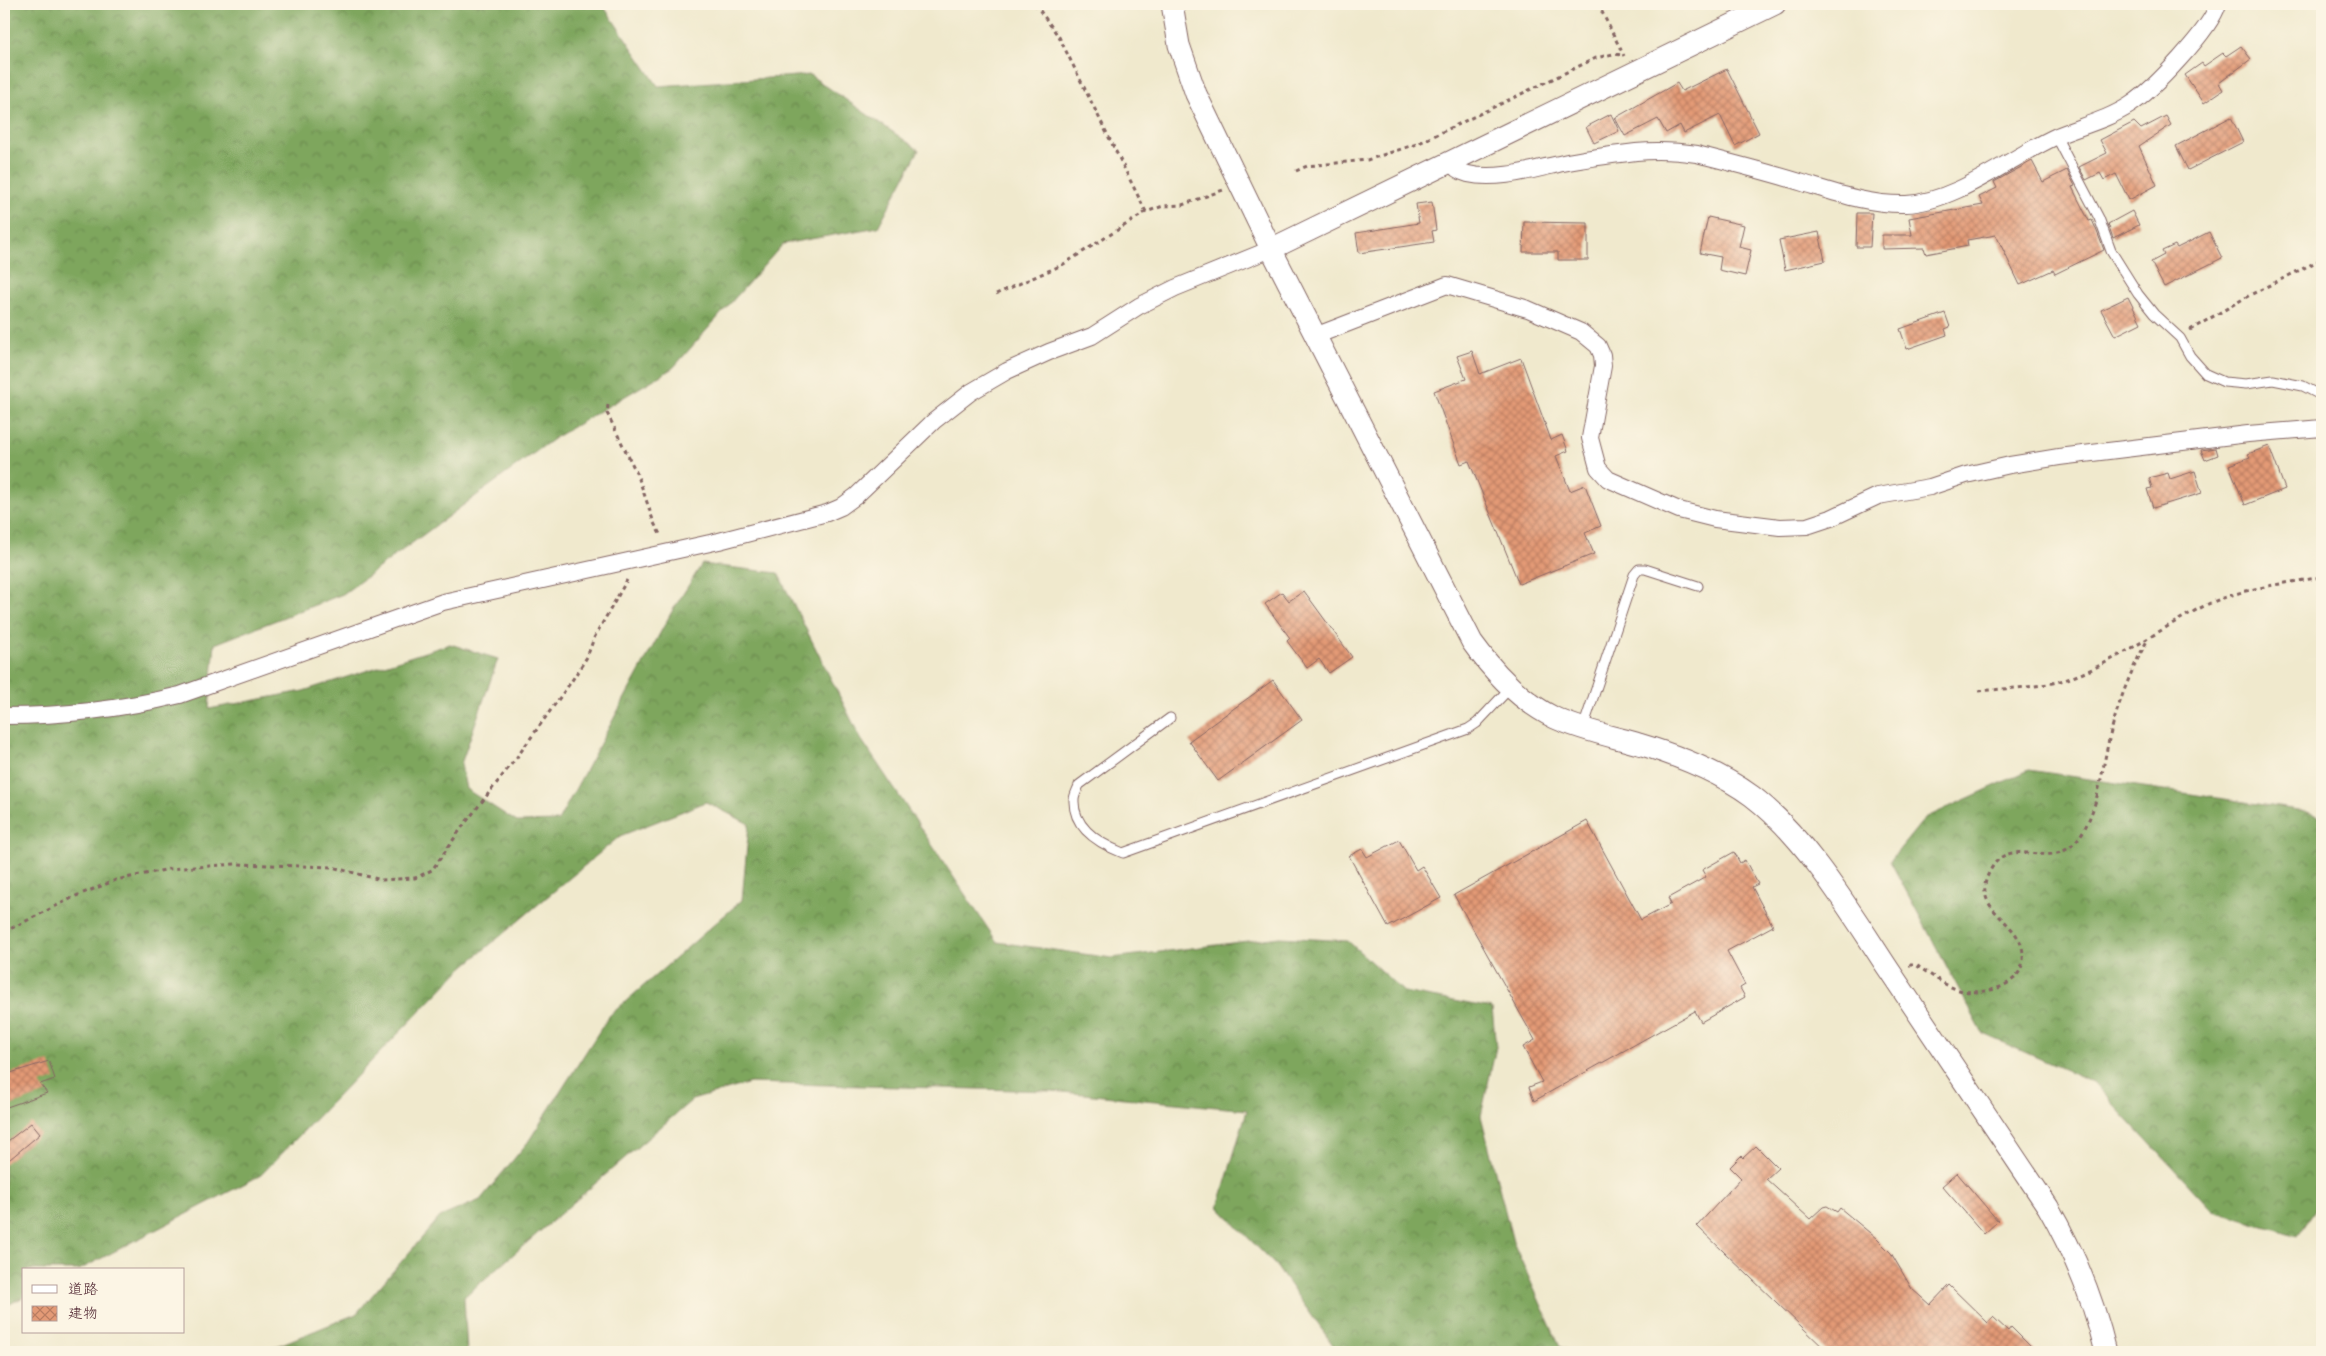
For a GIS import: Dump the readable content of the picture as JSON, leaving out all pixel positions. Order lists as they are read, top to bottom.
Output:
{
  "legend": ["道路", "建物"]
}
